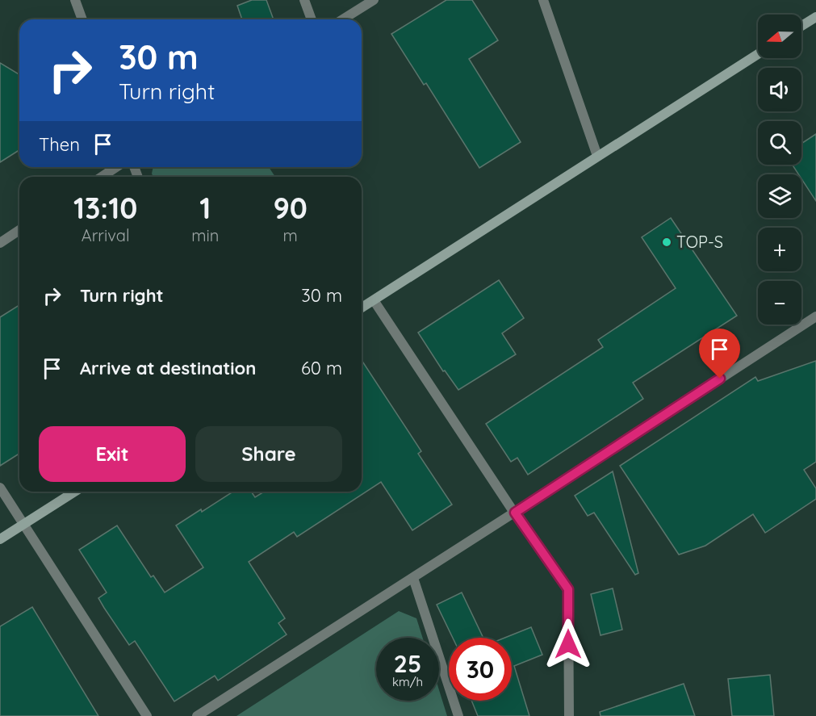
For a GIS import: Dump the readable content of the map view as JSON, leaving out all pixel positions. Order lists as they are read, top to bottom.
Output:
{
  "places": ["TOP-S"],
  "north": "left",
  "page": {
    "map_buttons": ["+", "−"],
    "turn": ["30 m", "Turn right"],
    "then": "Then",
    "eta": [
      "13:10",
      "Arrival",
      "1",
      "min",
      "90",
      "m"
    ],
    "list": [
      {
        "name": "Turn right",
        "value": "30 m"
      },
      {
        "name": "Arrive at destination",
        "value": "60 m"
      }
    ],
    "buttons": ["Exit", "Share"],
    "speed": "25 km/h",
    "limit": "30"
  }
}
